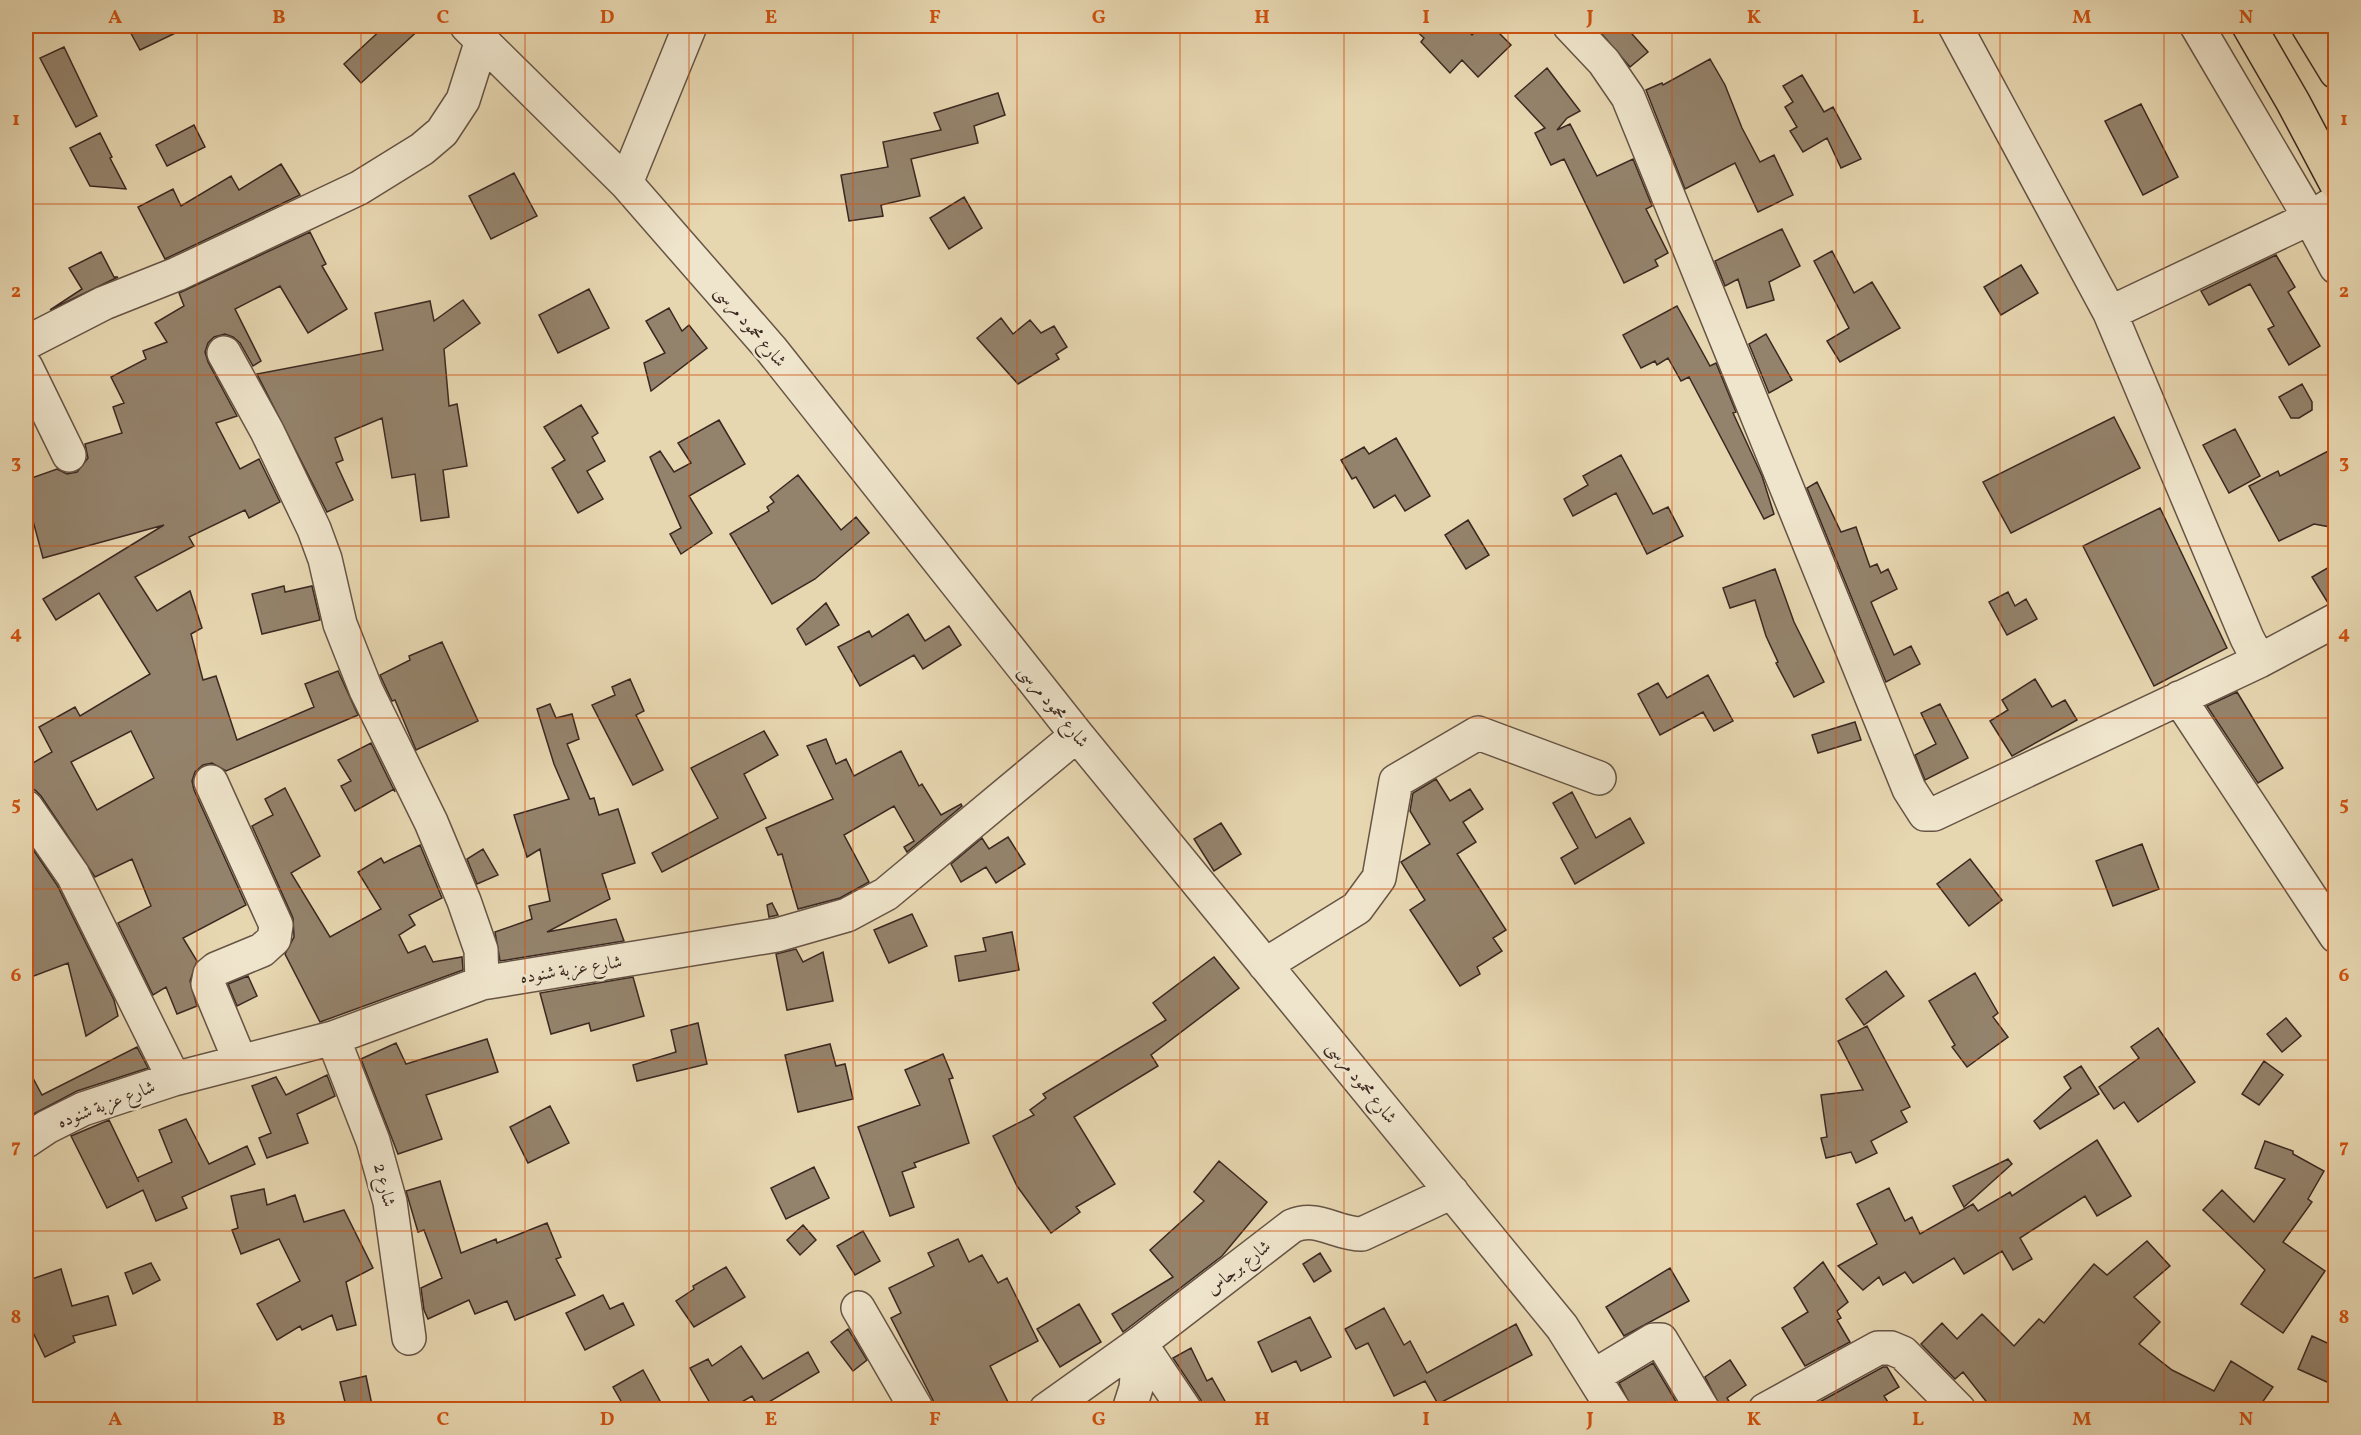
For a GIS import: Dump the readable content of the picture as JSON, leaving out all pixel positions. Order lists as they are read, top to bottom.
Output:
{
  "streets": {
    "street": [
      "شارع محمود مرسى",
      "شارع عزبة شنوده",
      "شارع 2",
      "شارع برجاس"
    ]
  },
  "crossings": [
    ["شارع محمود مرسى", "شارع عزبة شنوده"],
    ["شارع محمود مرسى", "شارع برجاس"],
    ["شارع عزبة شنوده", "شارع 2"]
  ],
  "grid": {
    "columns": [
      "A",
      "B",
      "C",
      "D",
      "E",
      "F",
      "G",
      "H",
      "I",
      "J",
      "K",
      "L",
      "M",
      "N"
    ],
    "rows": [
      "1",
      "2",
      "3",
      "4",
      "5",
      "6",
      "7",
      "8"
    ]
  }
}
